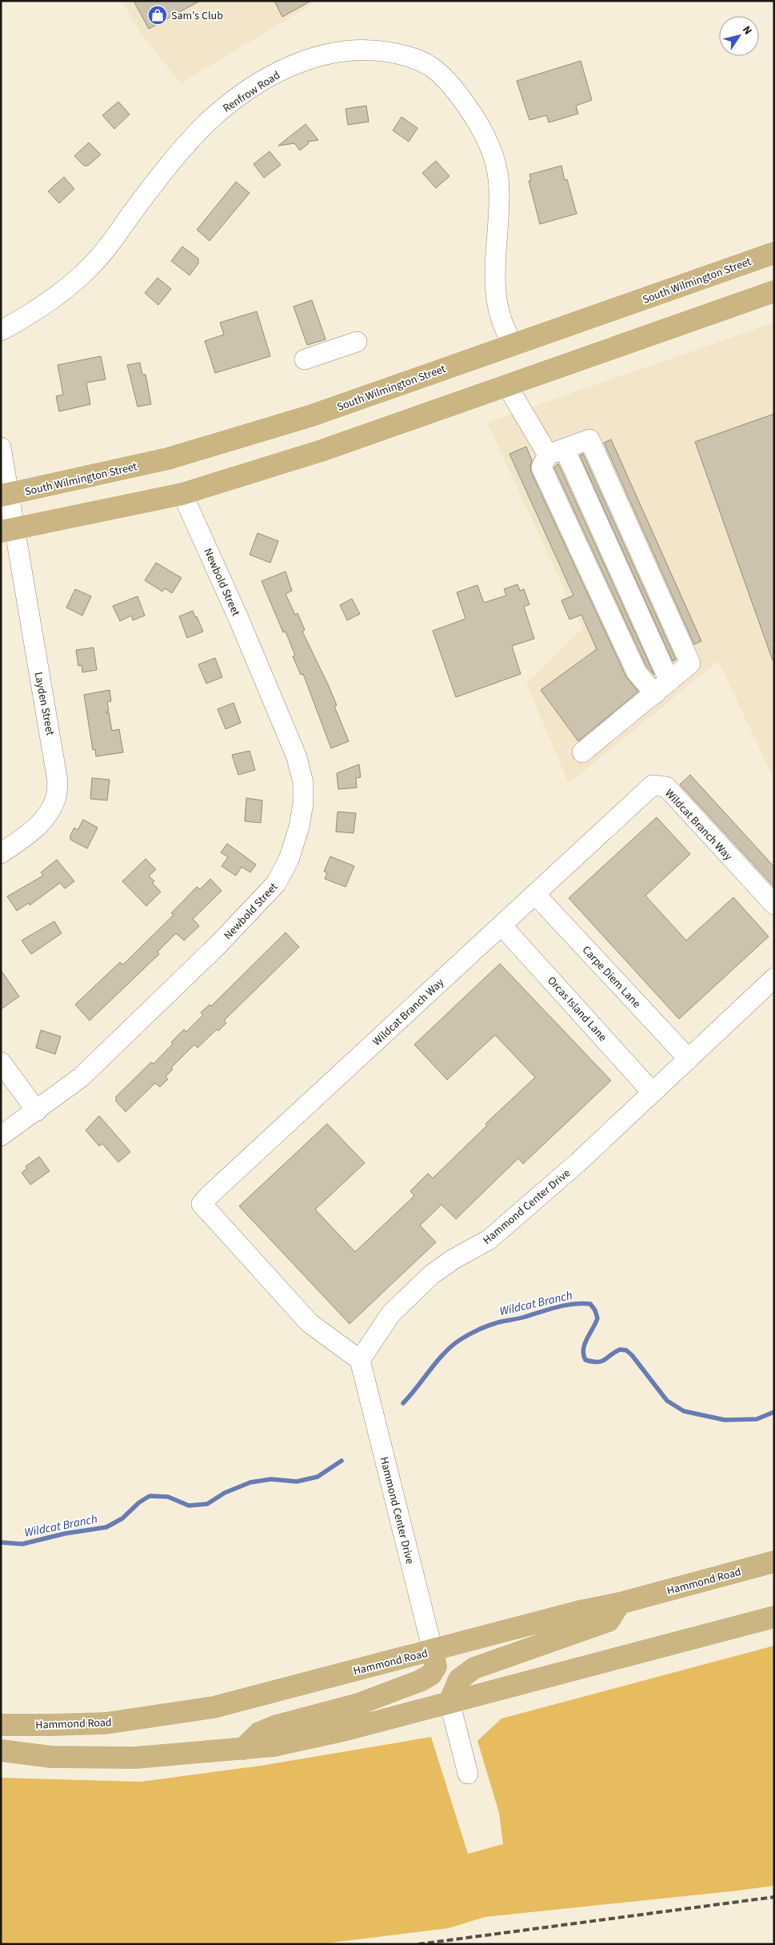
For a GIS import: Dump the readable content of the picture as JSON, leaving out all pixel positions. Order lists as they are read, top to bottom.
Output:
{
  "streets": {
    "main road": ["South Wilmington Street", "Hammond Road"],
    "street": [
      "Renfrow Road",
      "Newbold Street",
      "Layden Street",
      "Wildcat Branch Way",
      "Carpe Diem Lane",
      "Orcas Island Lane",
      "Hammond Center Drive"
    ]
  },
  "crossings": [
    ["Renfrow Road", "South Wilmington Street"],
    ["South Wilmington Street", "Layden Street"],
    ["Wildcat Branch Way", "Carpe Diem Lane"],
    ["Wildcat Branch Way", "Orcas Island Lane"],
    ["Wildcat Branch Way", "Hammond Center Drive"],
    ["Carpe Diem Lane", "Hammond Center Drive"],
    ["Orcas Island Lane", "Hammond Center Drive"],
    ["Hammond Center Drive", "Hammond Road"]
  ],
  "water": ["Wildcat Branch"],
  "places": {
    "shop": ["Sam's Club"]
  },
  "north": "top right"
}
